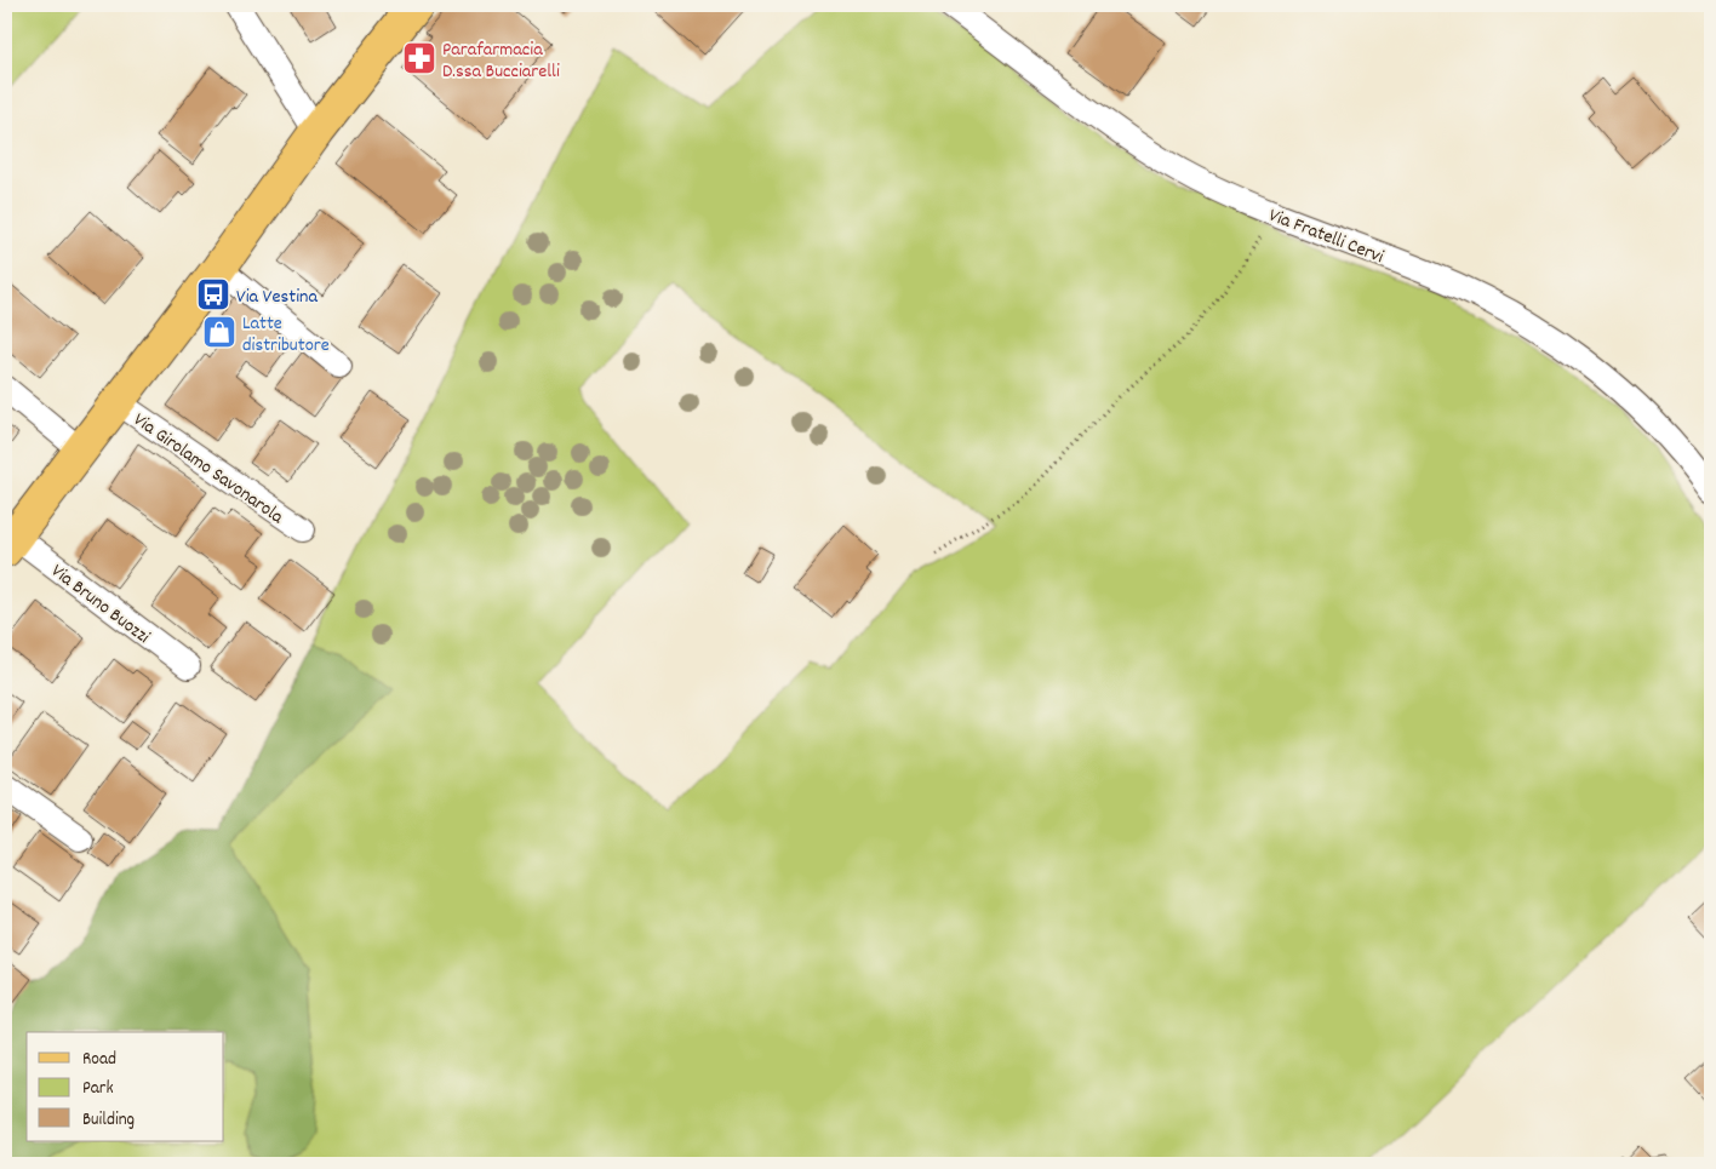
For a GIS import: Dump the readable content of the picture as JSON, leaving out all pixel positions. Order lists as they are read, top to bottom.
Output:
{
  "streets": {
    "street": ["Via Fratelli Cervi", "Via Girolamo Savonarola", "Via Bruno Buozzi"]
  },
  "places": {
    "pharmacy": ["Parafarmacia D.ssa Bucciarelli"],
    "bus stop": ["Via Vestina"],
    "shop": ["Latte distributore"]
  },
  "legend": ["Road", "Park", "Building"]
}
